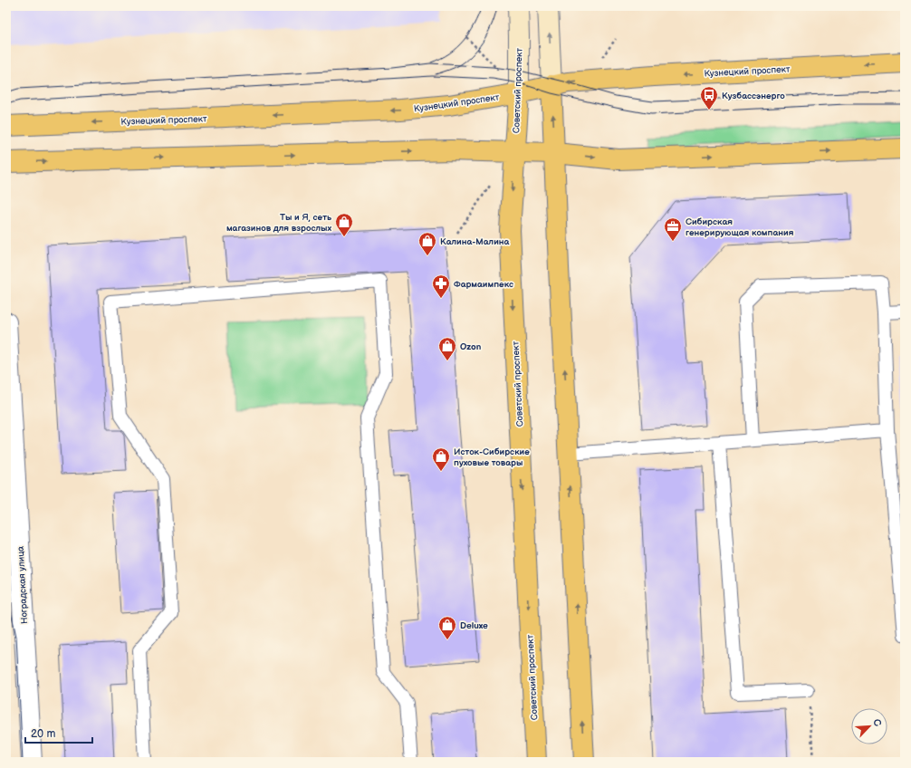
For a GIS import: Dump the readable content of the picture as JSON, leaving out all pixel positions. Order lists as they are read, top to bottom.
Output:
{
  "streets": {
    "main road": ["Кузнецкий проспект", "Советский проспект"],
    "street": ["Ноградская улица"]
  },
  "crossings": [
    ["Кузнецкий проспект", "Советский проспект"]
  ],
  "places": {
    "bus stop": ["Кузбассэнерго"],
    "shop": [
      "Ты и Я, сеть магазинов для взрослых",
      "Калина-Малина",
      "Ozon",
      "Исток-Сибирские пуховые товары",
      "Deluxe"
    ],
    "office": ["Сибирская генерирующая компания"],
    "pharmacy": ["Фармаимпекс"]
  },
  "scale_bar": "20 m",
  "north": "top right"
}
